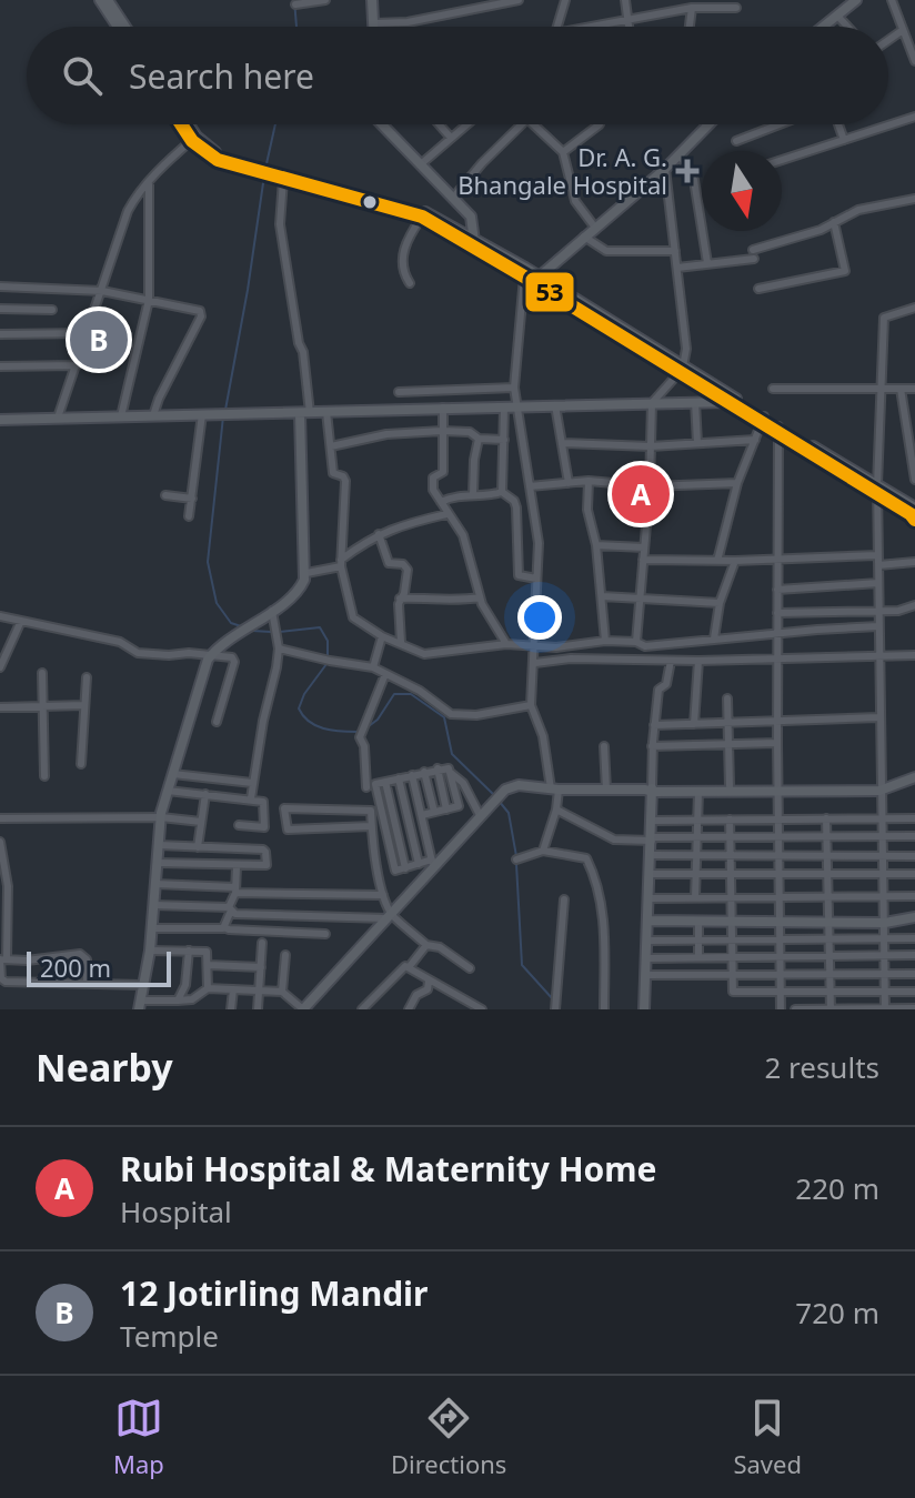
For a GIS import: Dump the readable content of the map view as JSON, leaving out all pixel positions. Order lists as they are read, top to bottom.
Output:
{
  "places": {
    "health": ["Dr. A. G. Bhangale Hospital"]
  },
  "lines": ["transit line 53"],
  "scale_bar": "200 m",
  "north": "bottom",
  "page": {
    "search": "Search here",
    "pins": ["B", "A"],
    "scale": "200 m",
    "heading": ["Nearby", "2 results"],
    "list": [
      {
        "mark": "A",
        "name": "Rubi Hospital & Maternity Home",
        "note": "Hospital",
        "value": "220 m"
      },
      {
        "mark": "B",
        "name": "12 Jotirling Mandir",
        "note": "Temple",
        "value": "720 m"
      }
    ],
    "nav": ["Map", "Directions", "Saved"]
  }
}
